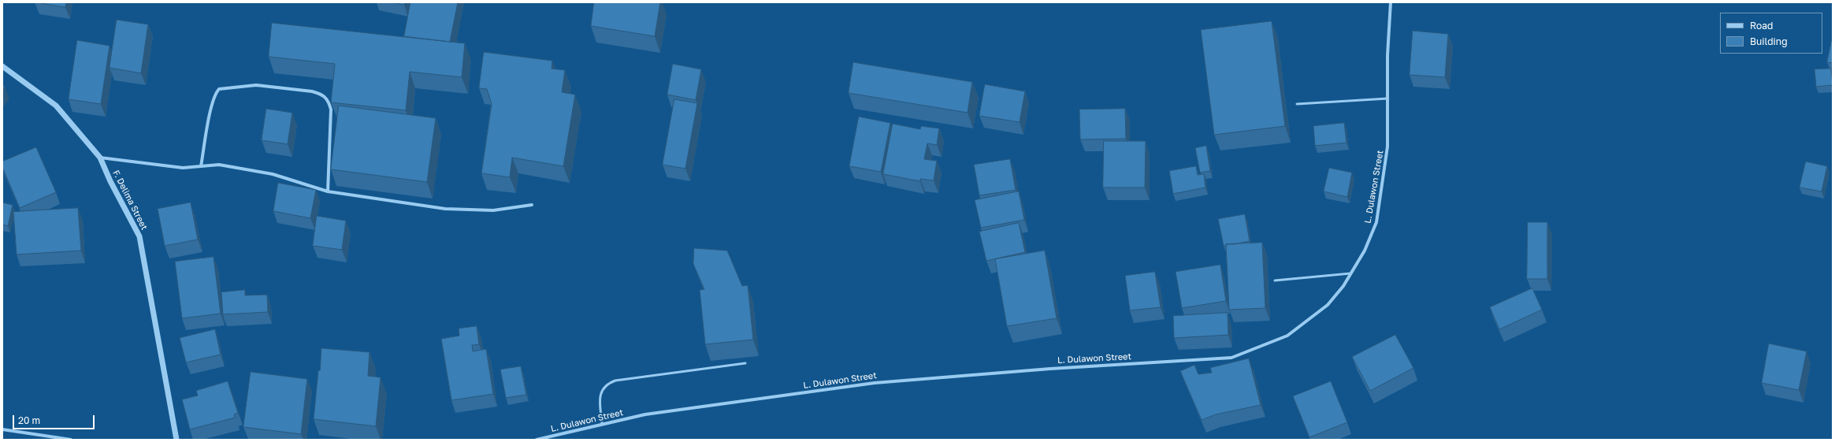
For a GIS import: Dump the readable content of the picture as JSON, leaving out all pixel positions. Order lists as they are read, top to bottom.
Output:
{
  "streets": {
    "street": ["L. Dulawon Street", "F. Delima Street"]
  },
  "legend": ["Road", "Building"],
  "scale_bar": "20 m"
}
